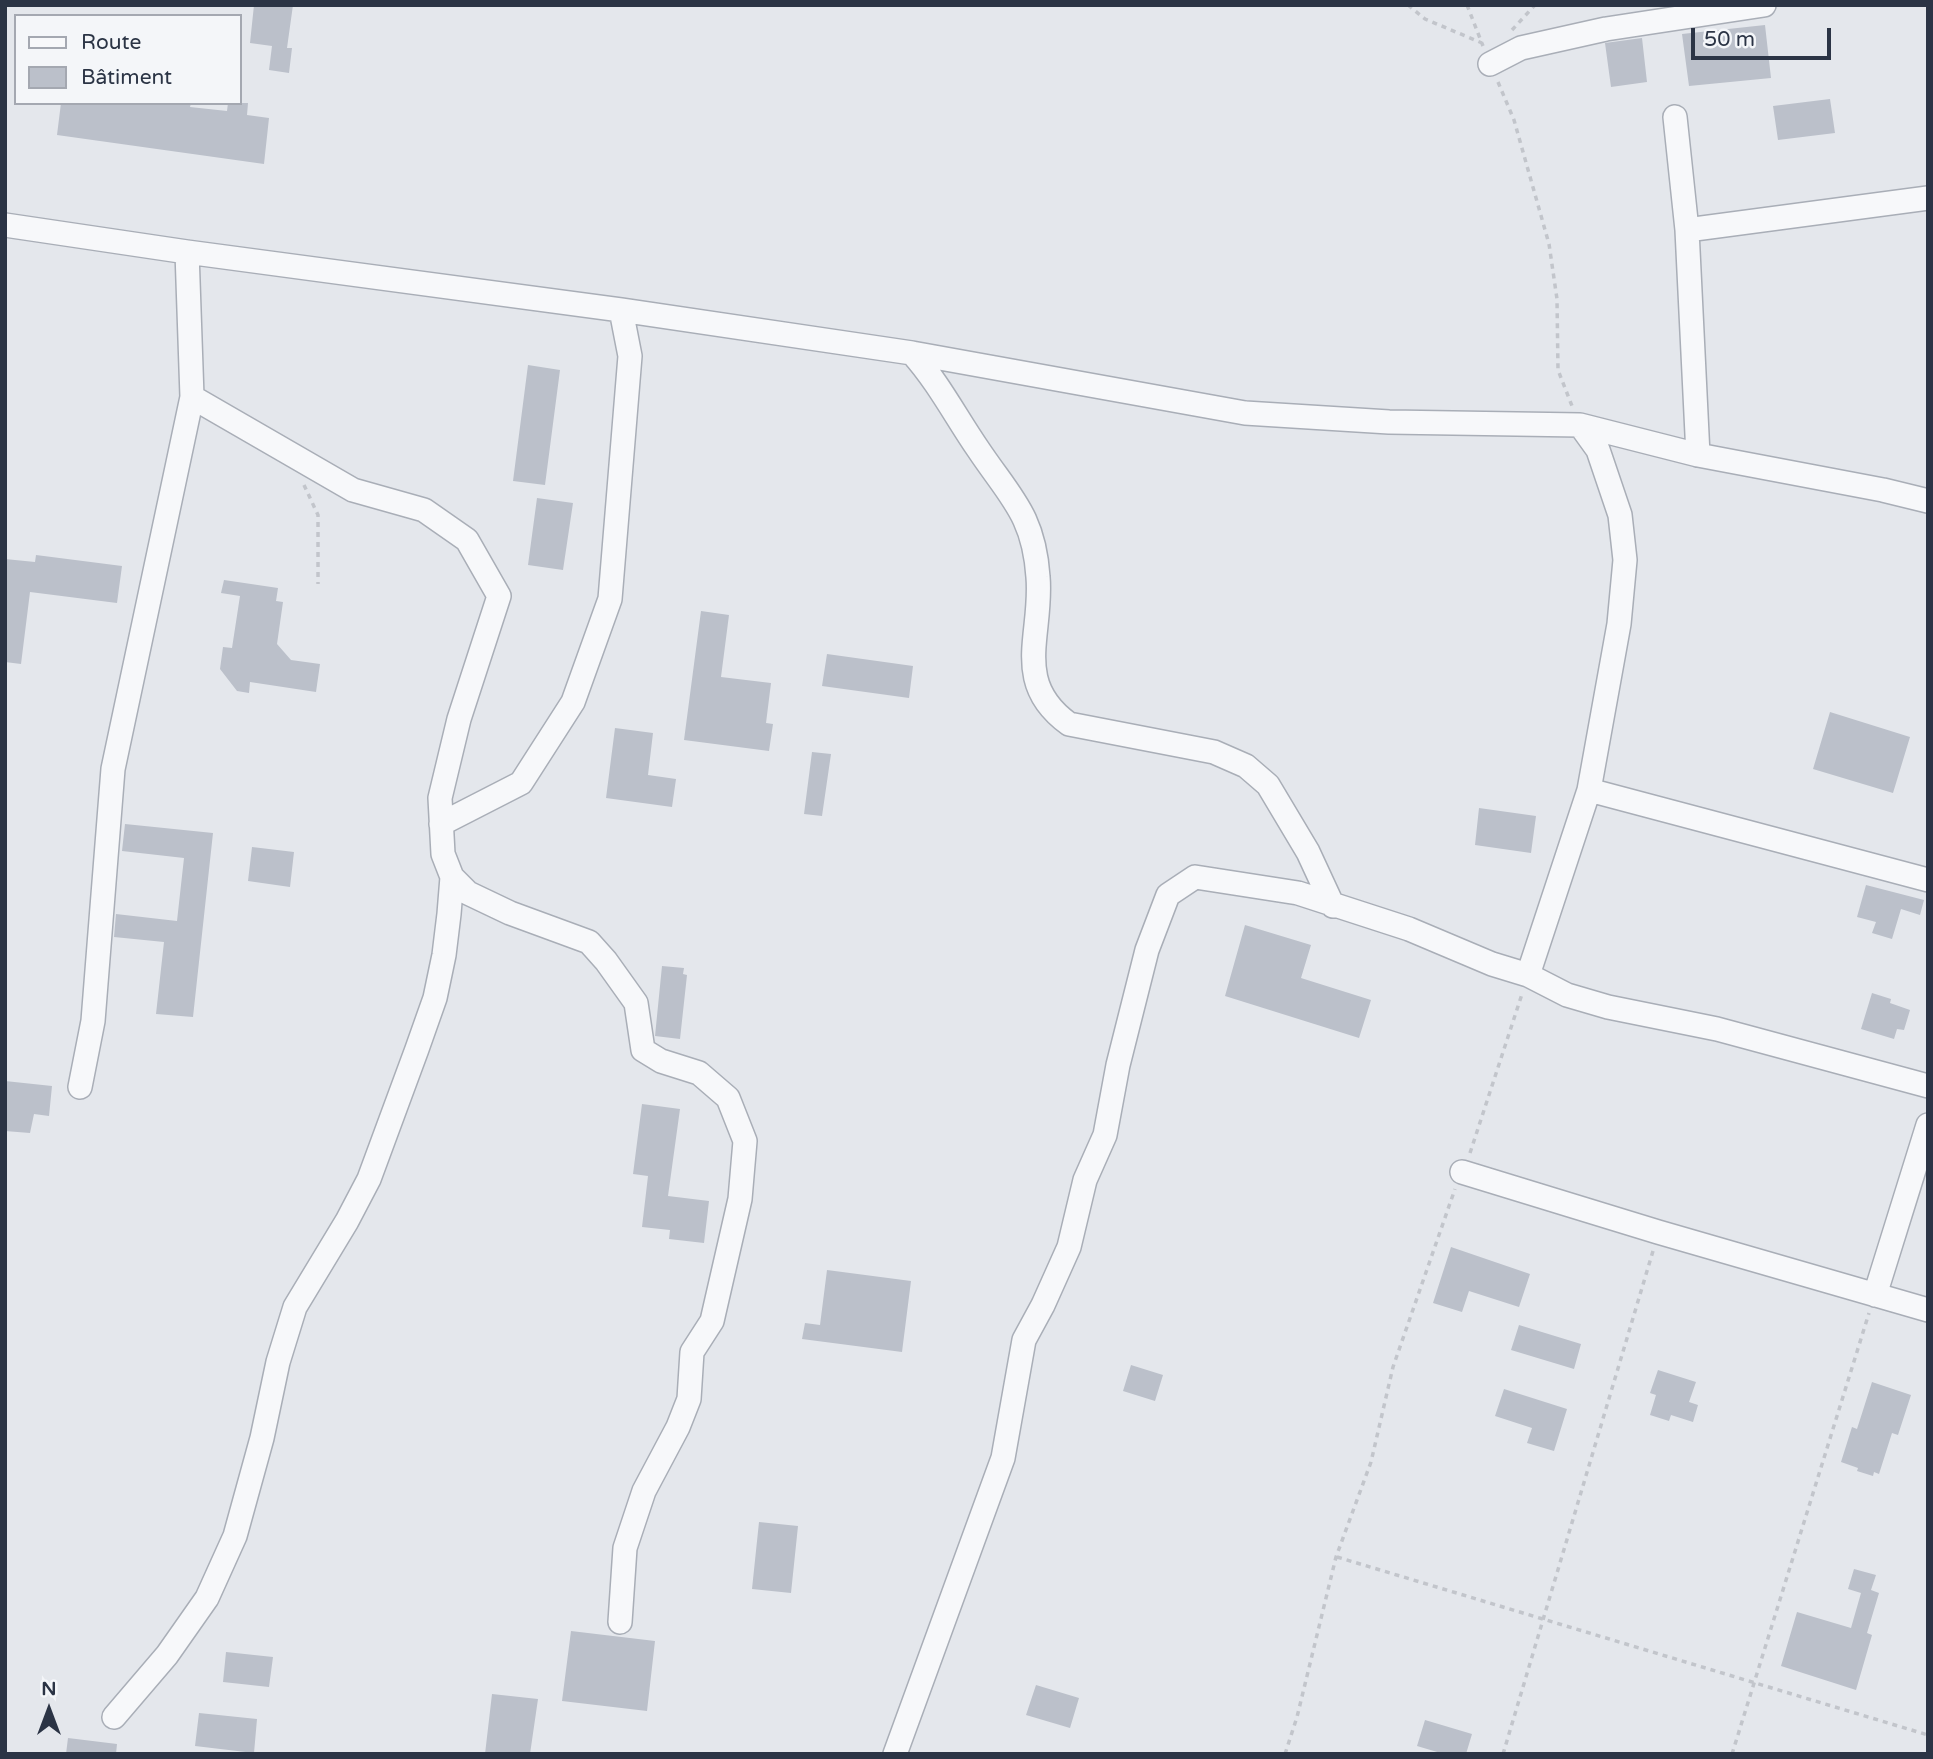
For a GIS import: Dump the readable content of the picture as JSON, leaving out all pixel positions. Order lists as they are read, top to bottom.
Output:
{
  "legend": ["Route", "Bâtiment"],
  "scale_bar": "50 m",
  "north": "top"
}
